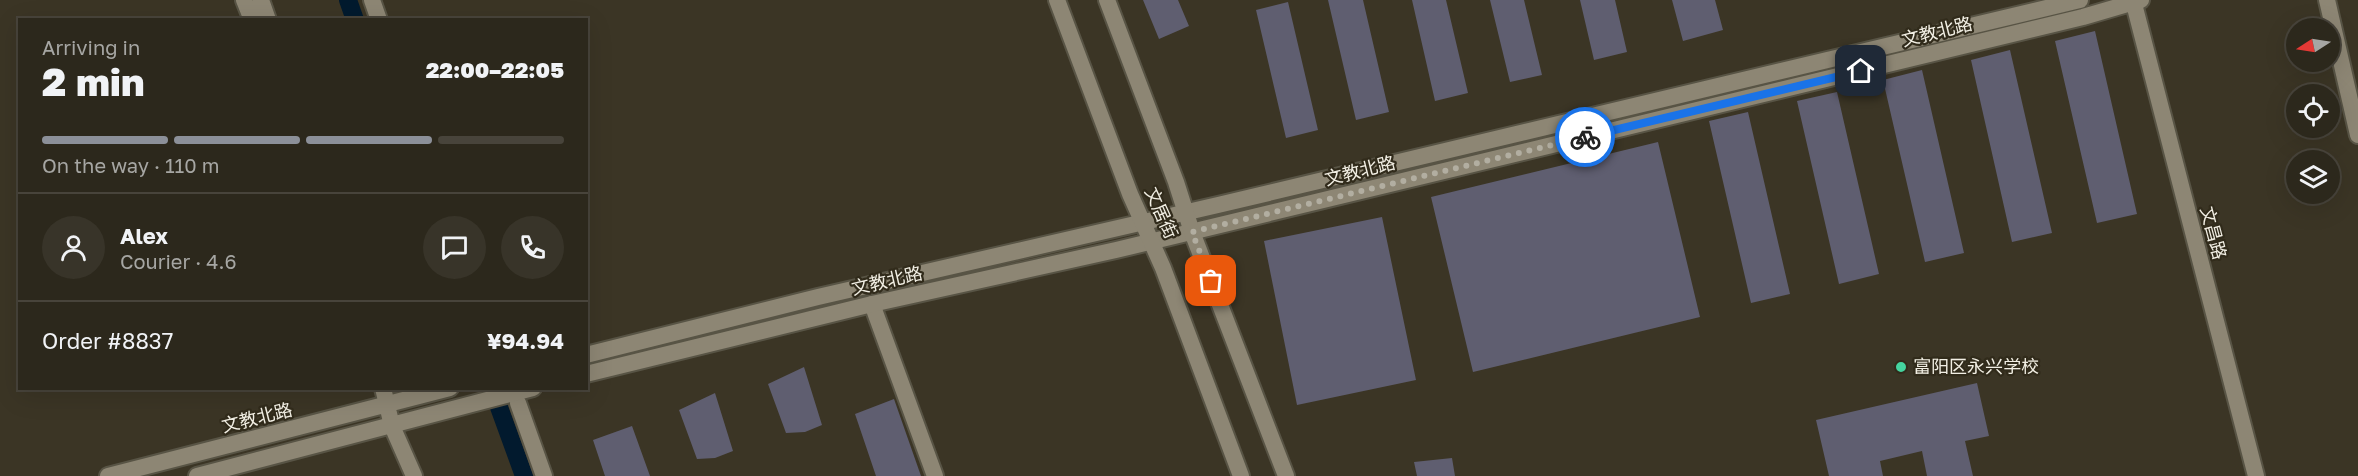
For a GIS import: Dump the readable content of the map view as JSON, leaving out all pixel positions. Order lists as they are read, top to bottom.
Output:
{
  "streets": {
    "street": ["文教北路", "文居街", "文昌路"]
  },
  "crossings": [
    ["文教北路", "文居街"],
    ["文教北路", "文昌路"]
  ],
  "places": ["富阳区永兴学校"],
  "north": "left",
  "page": {
    "heading": ["2 min", "Arriving in", "22:00–22:05"],
    "panel": [
      "Alex",
      "Courier · 4.6",
      "Order #8837",
      "¥94.94"
    ],
    "bar": "On the way · 110 m"
  }
}
